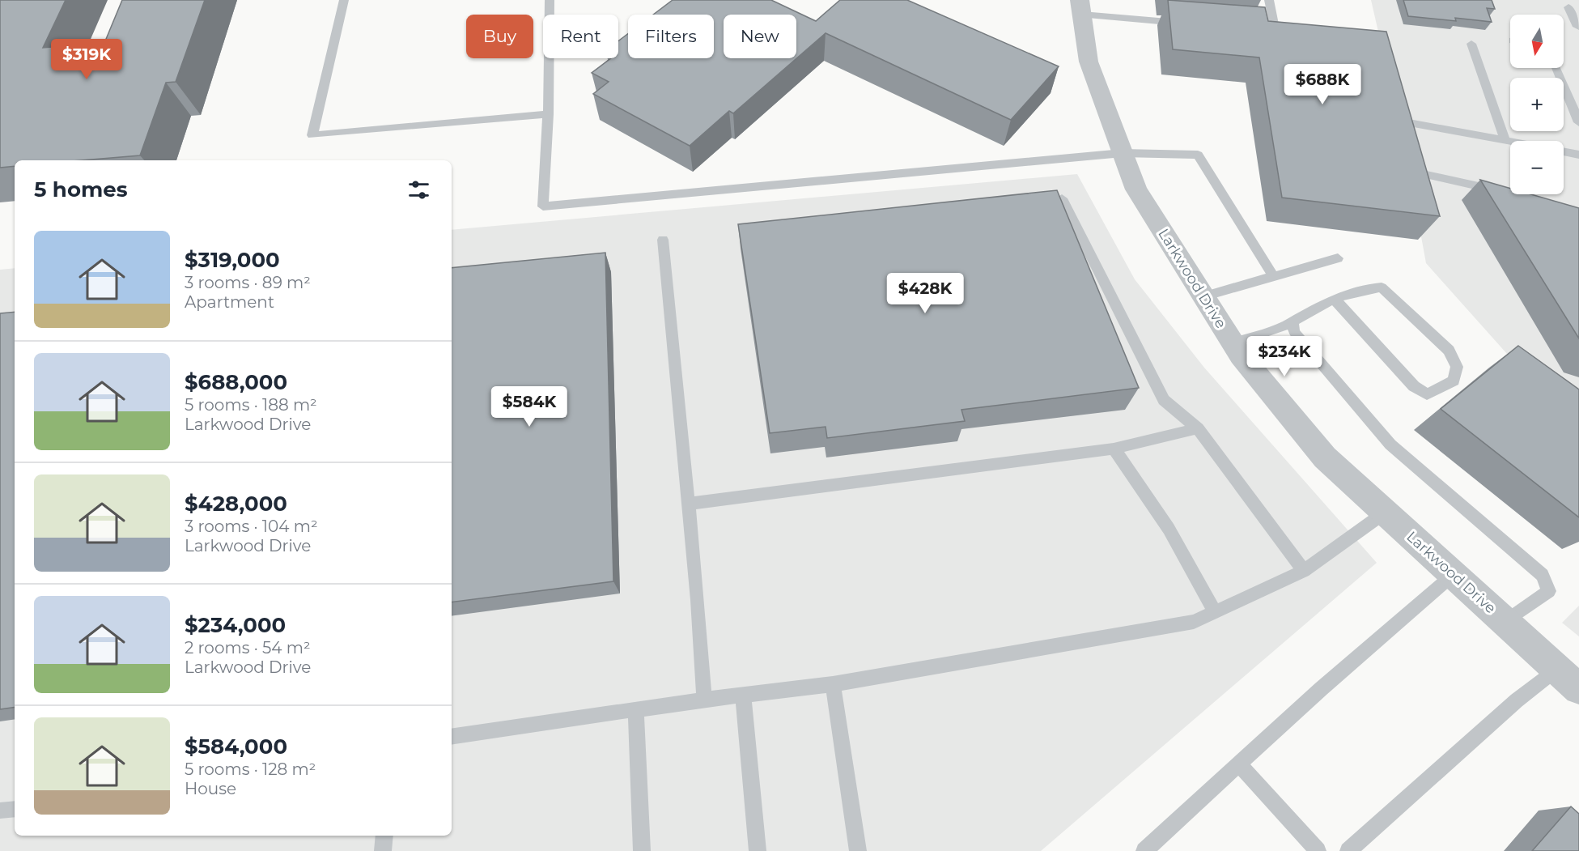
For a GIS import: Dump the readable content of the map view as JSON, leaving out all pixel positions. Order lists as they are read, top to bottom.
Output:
{
  "streets": {
    "street": ["Larkwood Drive"]
  },
  "north": "bottom",
  "page": {
    "map_buttons": ["+", "−"],
    "chip": [
      "Buy",
      "Rent",
      "Filters",
      "New"
    ],
    "price": [
      "$319K",
      "$688K",
      "$428K",
      "$234K",
      "$584K"
    ],
    "heading": "5 homes",
    "list": [
      {
        "name": "$319,000",
        "note": "3 rooms · 89 m² · Apartment"
      },
      {
        "name": "$688,000",
        "note": "5 rooms · 188 m² · Larkwood Drive"
      },
      {
        "name": "$428,000",
        "note": "3 rooms · 104 m² · Larkwood Drive"
      },
      {
        "name": "$234,000",
        "note": "2 rooms · 54 m² · Larkwood Drive"
      },
      {
        "name": "$584,000",
        "note": "5 rooms · 128 m² · House"
      }
    ]
  }
}
